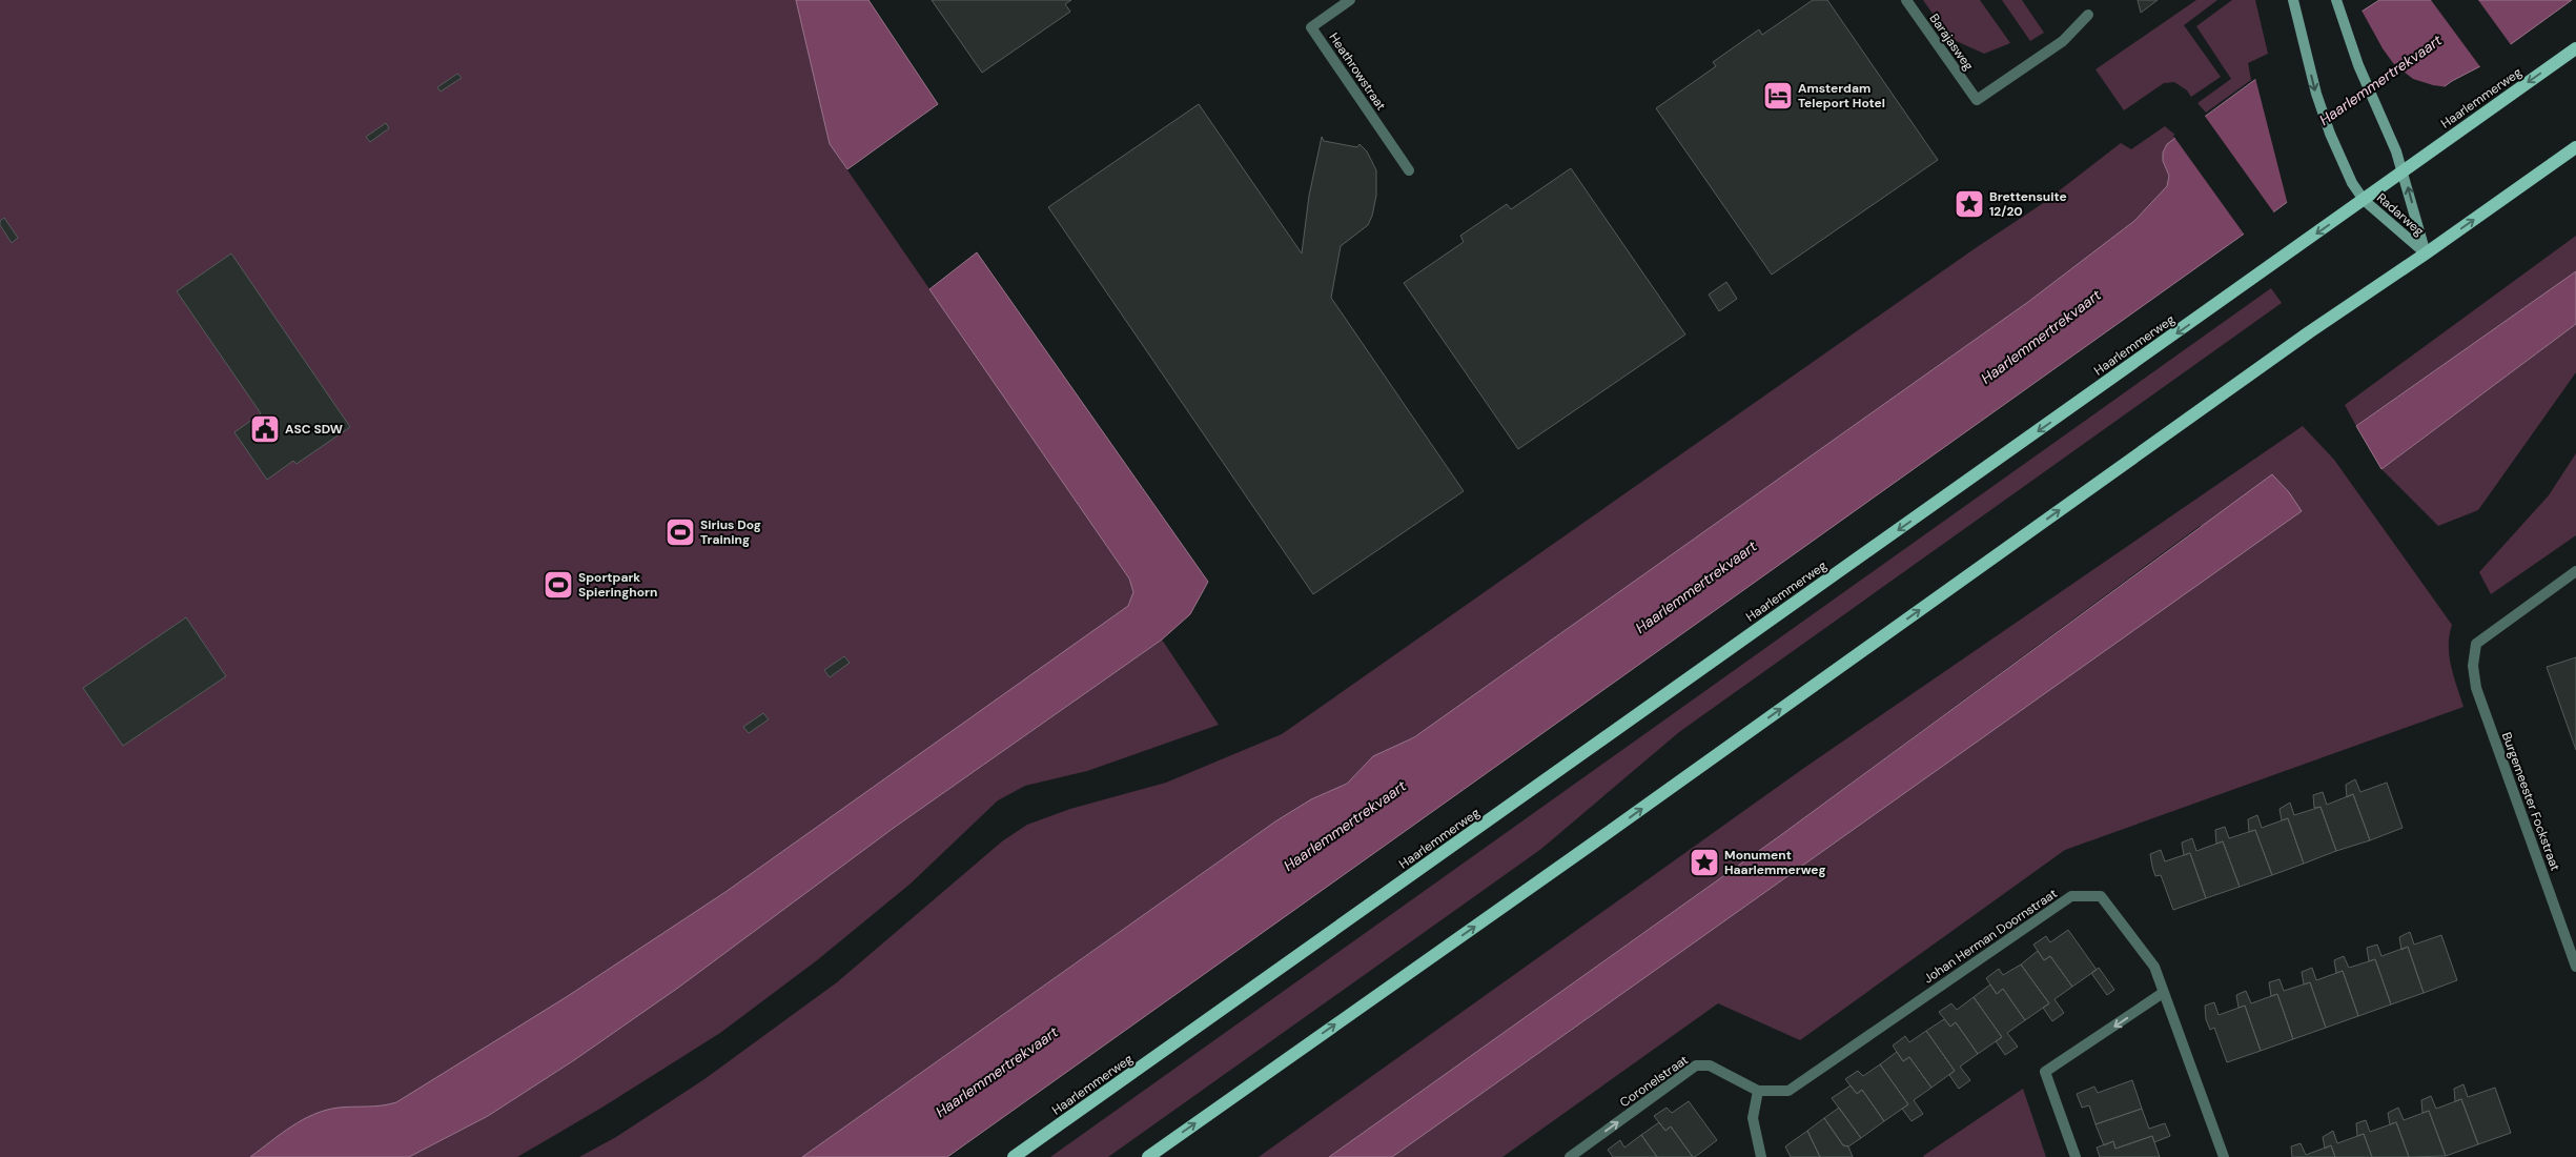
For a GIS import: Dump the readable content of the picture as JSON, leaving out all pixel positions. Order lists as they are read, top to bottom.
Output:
{
  "streets": {
    "main road": ["Haarlemmerweg"],
    "street": [
      "Barajasweg",
      "Heathrowstraat",
      "Radarweg",
      "Burgemeester Fockstraat",
      "Johan Herman Doornstraat",
      "Coronelstraat"
    ]
  },
  "crossings": [
    ["Haarlemmerweg", "Radarweg"],
    ["Johan Herman Doornstraat", "Coronelstraat"]
  ],
  "one_way": ["Coronelstraat"],
  "water": ["Haarlemmertrekvaart"],
  "places": {
    "hotel": ["Amsterdam Teleport Hotel"],
    "place": ["Brettensuite 12/20", "Monument Haarlemmerweg"],
    "public building": ["ASC SDW"],
    "sports": ["Sirius Dog Training", "Sportpark Spieringhorn"]
  }
}
